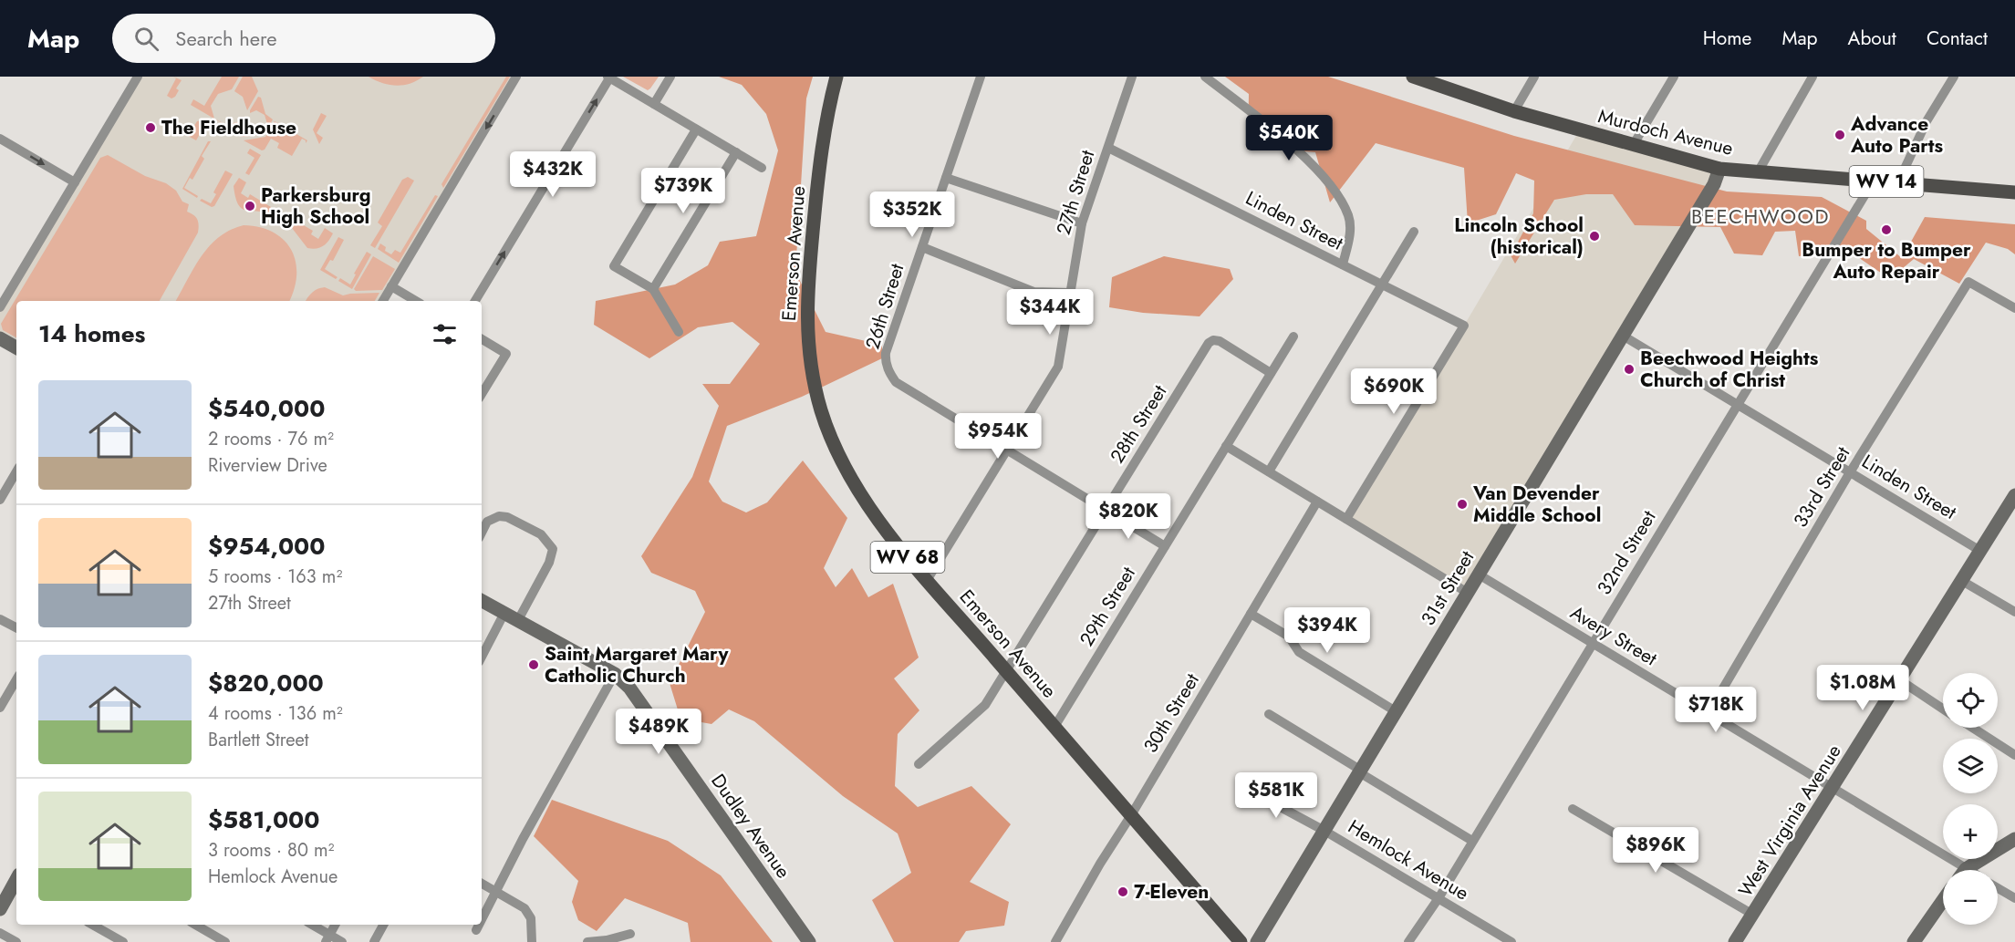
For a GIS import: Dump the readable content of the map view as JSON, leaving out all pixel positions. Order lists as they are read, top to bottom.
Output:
{
  "streets": {
    "main road": [
      "Murdoch Avenue",
      "WV 14",
      "Emerson Avenue",
      "WV 68"
    ],
    "street": [
      "27th Street",
      "Linden Street",
      "26th Street",
      "28th Street",
      "33rd Street",
      "32nd Street",
      "31st Street",
      "29th Street",
      "Avery Street",
      "30th Street",
      "West Virginia Avenue",
      "Dudley Avenue",
      "Hemlock Avenue"
    ]
  },
  "crossings": [
    ["Murdoch Avenue", "32nd Street"],
    ["Murdoch Avenue", "31st Street"],
    ["27th Street", "Linden Street"],
    ["27th Street", "Emerson Avenue"],
    ["27th Street", "26th Street"],
    ["Linden Street", "33rd Street"],
    ["Linden Street", "32nd Street"],
    ["Linden Street", "31st Street"],
    ["Linden Street", "West Virginia Avenue"],
    ["Emerson Avenue", "28th Street"],
    ["Emerson Avenue", "29th Street"],
    ["Emerson Avenue", "30th Street"],
    ["28th Street", "29th Street"],
    ["33rd Street", "Avery Street"],
    ["32nd Street", "Avery Street"],
    ["32nd Street", "Hemlock Avenue"],
    ["31st Street", "Avery Street"],
    ["31st Street", "Hemlock Avenue"],
    ["Avery Street", "West Virginia Avenue"]
  ],
  "districts": ["BEECHWOOD"],
  "places": [
    "The Fieldhouse",
    "Advance Auto Parts",
    "Parkersburg High School",
    "Bumper to Bumper Auto Repair",
    "Lincoln School (historical)",
    "Beechwood Heights Church of Christ",
    "Van Devender Middle School",
    "Saint Margaret Mary Catholic Church",
    "7-Eleven"
  ],
  "page": {
    "header": "Map",
    "search": "Search here",
    "nav": [
      "Home",
      "Map",
      "About",
      "Contact"
    ],
    "price": [
      "$540K",
      "$432K",
      "$739K",
      "$352K",
      "$344K",
      "$690K",
      "$954K",
      "$820K",
      "$394K",
      "$1.08M",
      "$718K",
      "$489K",
      "$581K",
      "$896K"
    ],
    "heading": "14 homes",
    "list": [
      {
        "name": "$540,000",
        "note": "2 rooms · 76 m² · Riverview Drive"
      },
      {
        "name": "$954,000",
        "note": "5 rooms · 163 m² · 27th Street"
      },
      {
        "name": "$820,000",
        "note": "4 rooms · 136 m² · Bartlett Street"
      },
      {
        "name": "$581,000",
        "note": "3 rooms · 80 m² · Hemlock Avenue"
      }
    ],
    "map_buttons": ["+", "−"]
  }
}
